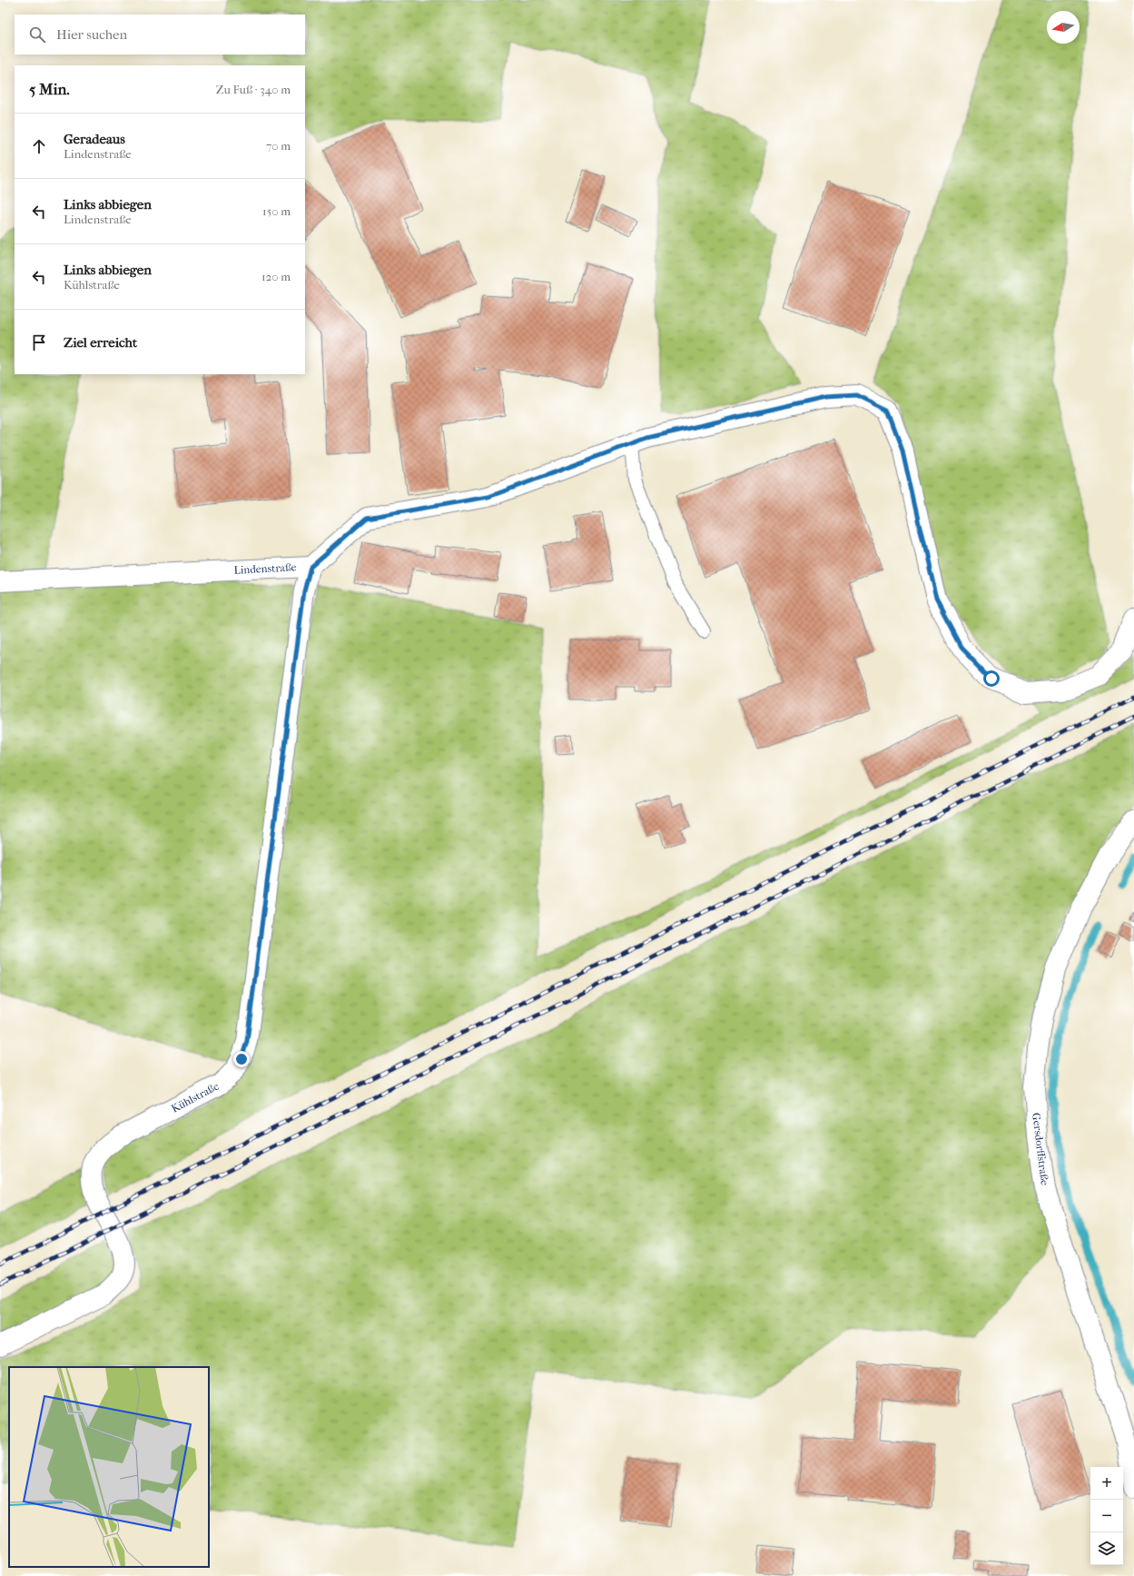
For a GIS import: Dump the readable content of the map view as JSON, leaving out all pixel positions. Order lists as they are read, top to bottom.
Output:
{
  "streets": {
    "street": ["Lindenstraße", "Kühlstraße", "Gersdorffstraße"]
  },
  "crossings": [
    ["Lindenstraße", "Kühlstraße"]
  ],
  "north": "left",
  "page": {
    "search": "Hier suchen",
    "heading": ["5 Min.", "Zu Fuß · 340 m"],
    "list": [
      ["Geradeaus", "Lindenstraße", "70 m"],
      ["Links abbiegen", "Lindenstraße", "150 m"],
      ["Links abbiegen", "Kühlstraße", "120 m"],
      "Ziel erreicht"
    ],
    "map_buttons": ["+", "−"]
  }
}
